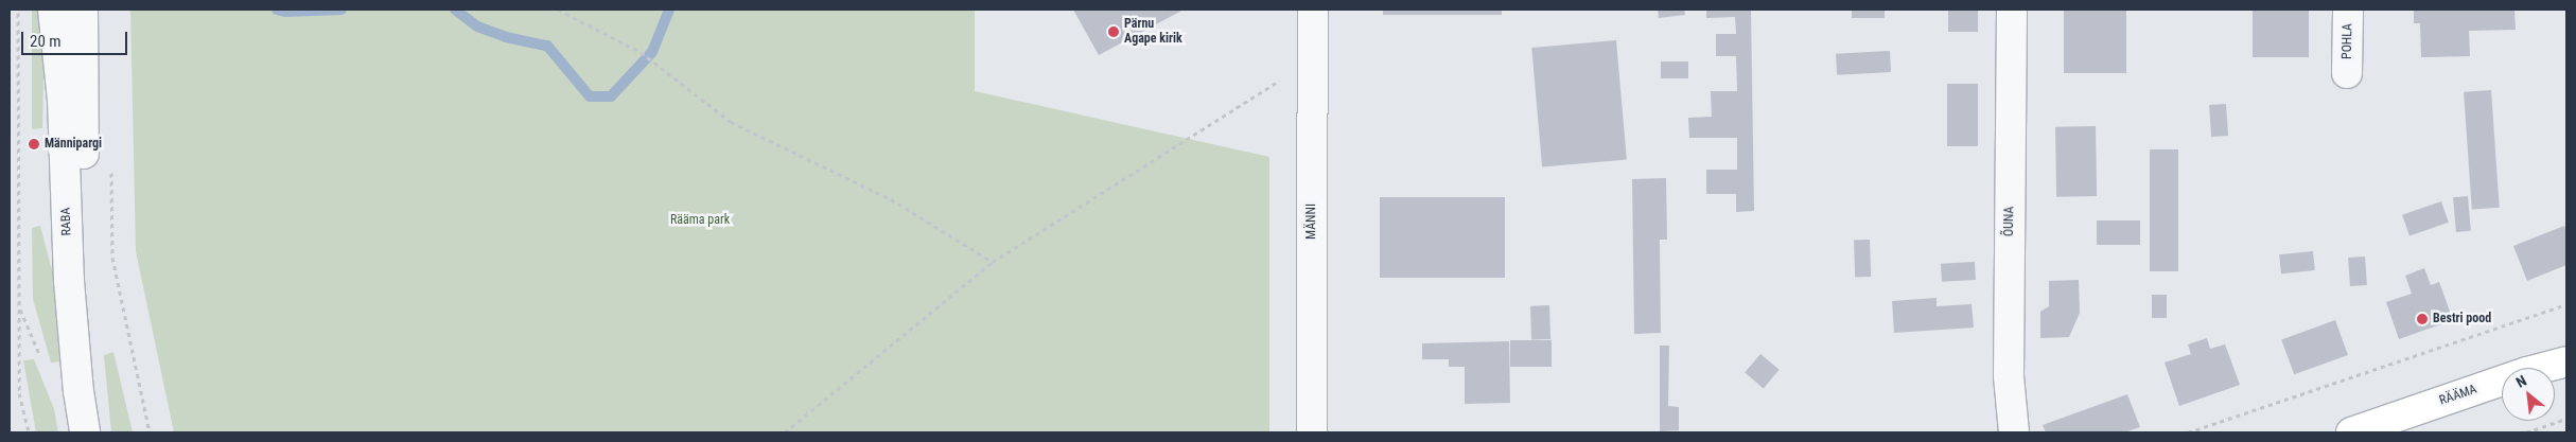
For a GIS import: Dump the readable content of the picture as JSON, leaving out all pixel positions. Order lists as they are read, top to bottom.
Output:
{
  "streets": {
    "main road": ["RÄÄMA"],
    "street": [
      "POHLA",
      "RABA",
      "MÄNNI",
      "ÕUNA"
    ]
  },
  "parks": ["Rääma park"],
  "places": ["Pärnu Agape kirik", "Männipargi", "Bestri pood"],
  "scale_bar": "20 m",
  "north": "top left"
}
